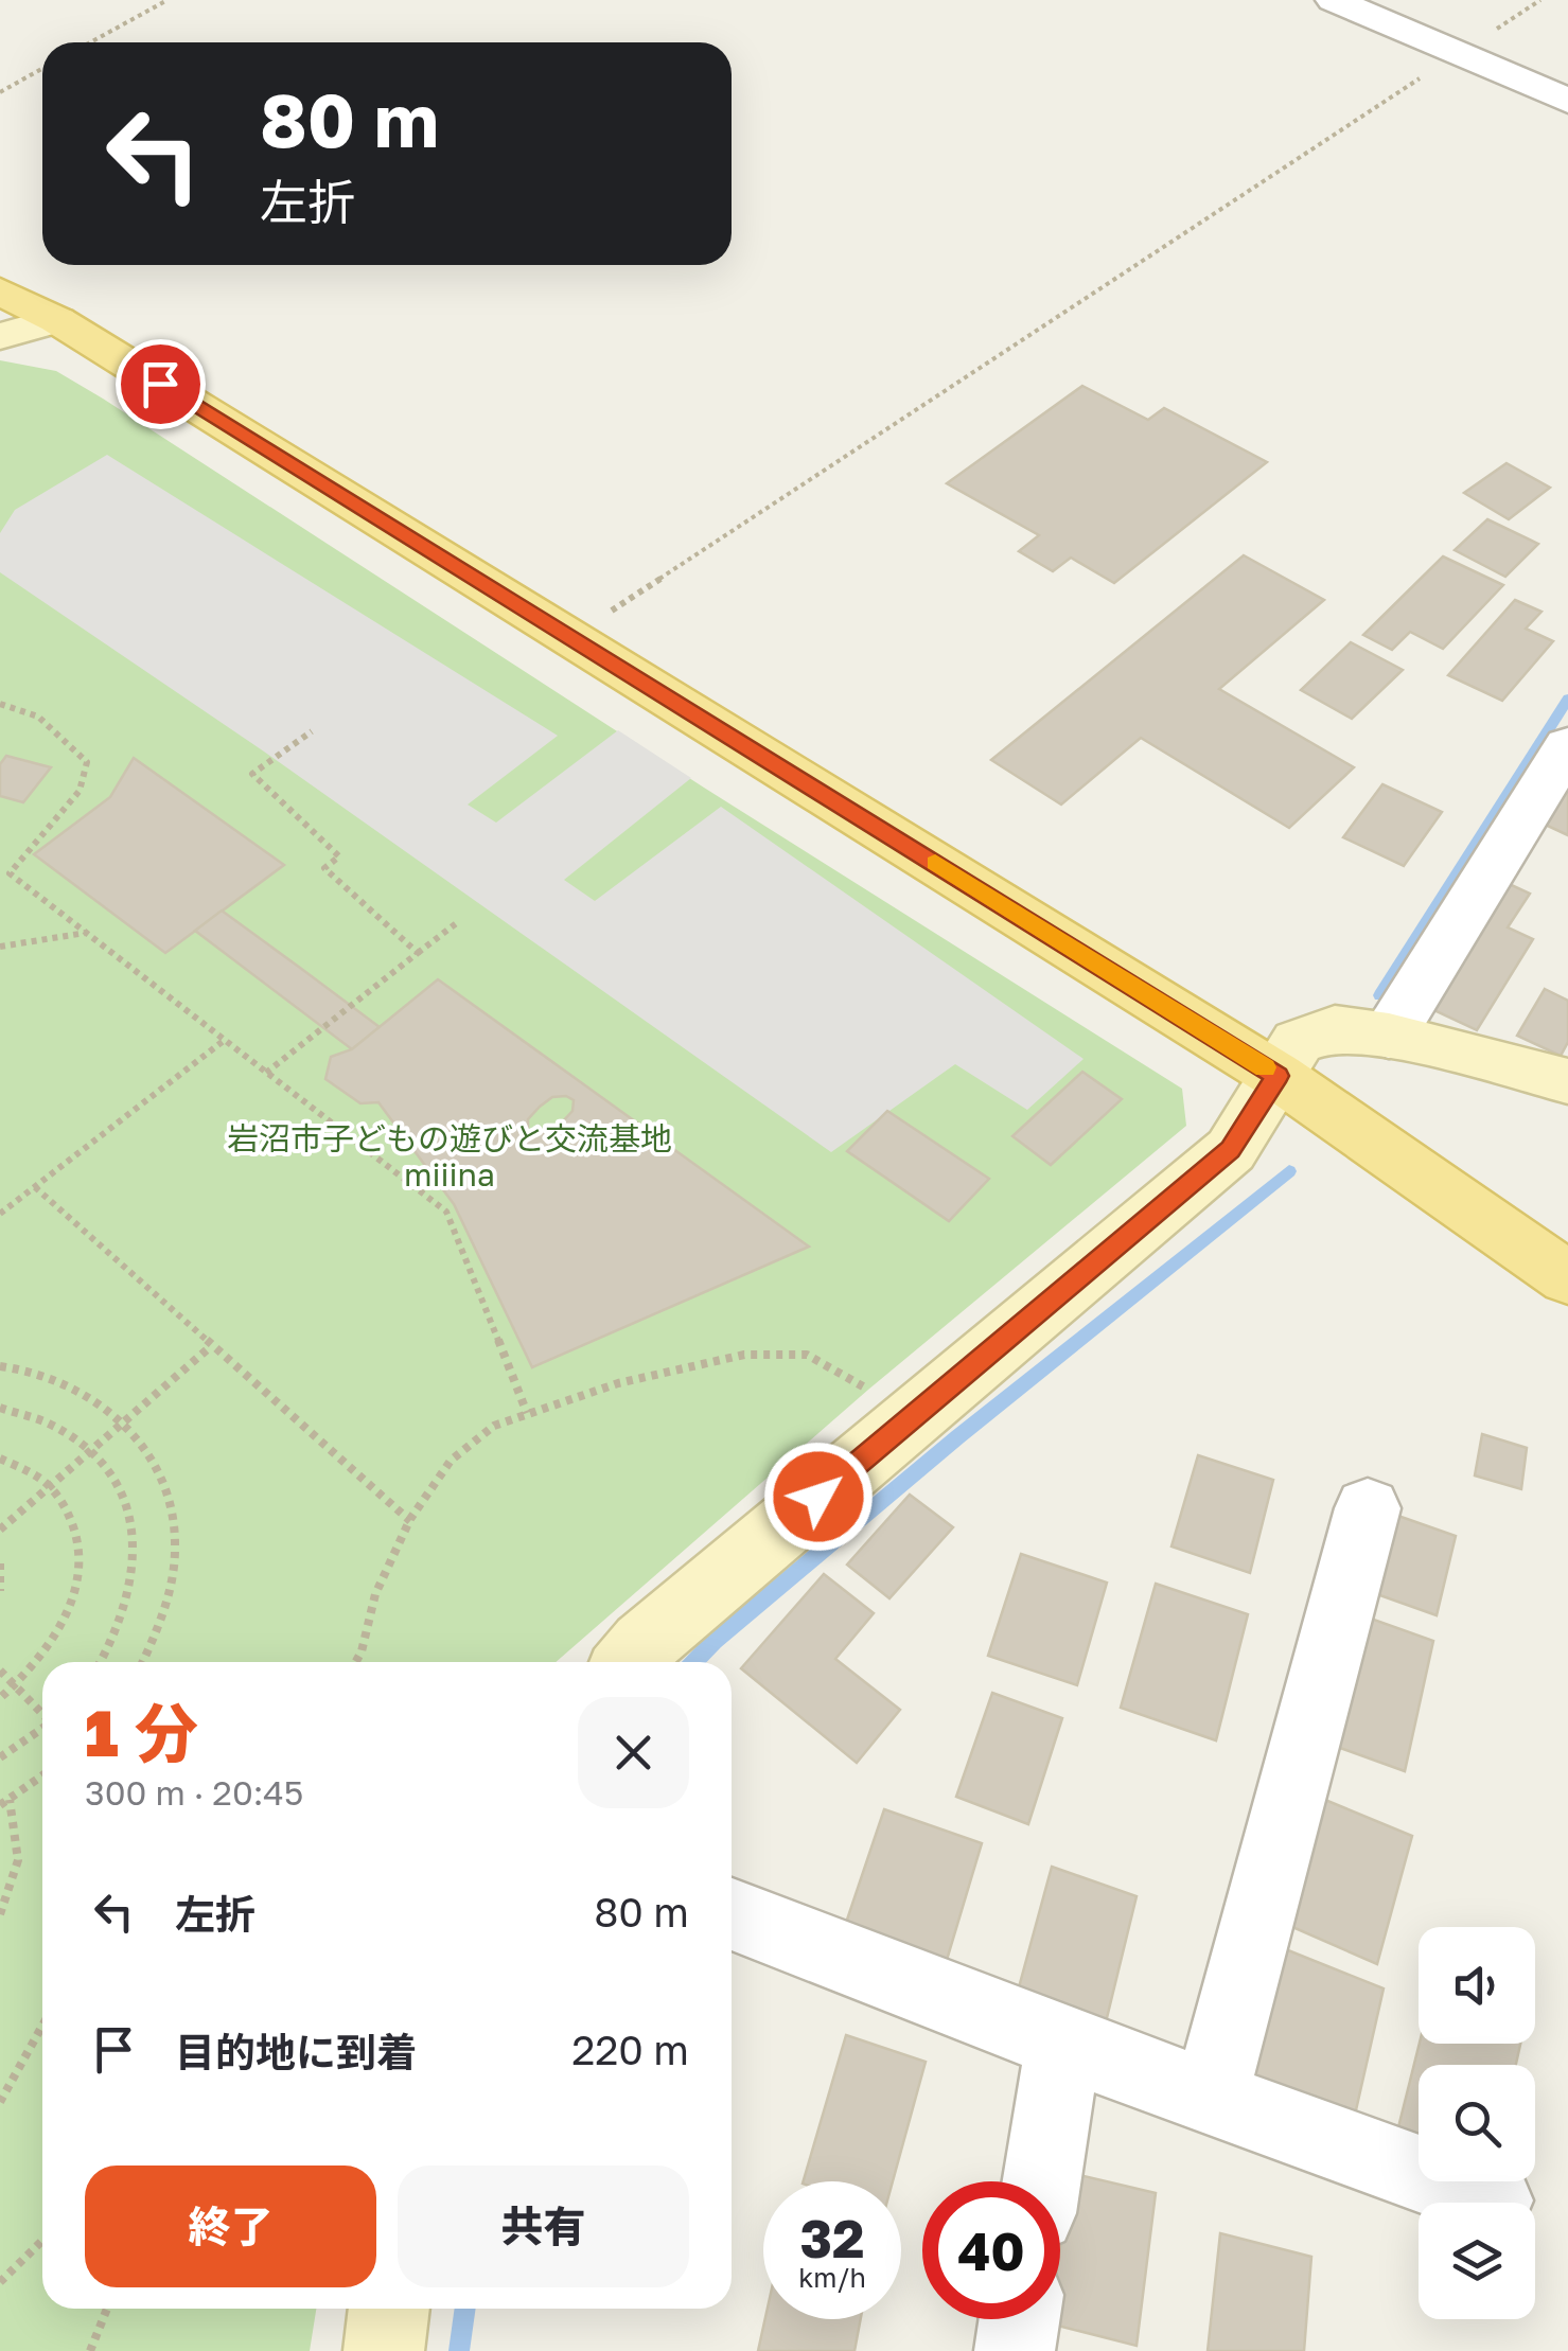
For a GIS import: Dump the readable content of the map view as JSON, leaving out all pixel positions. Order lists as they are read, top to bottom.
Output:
{
  "parks": ["岩沼市子どもの遊びと交流基地 miiina"],
  "page": {
    "turn": ["80 m", "左折"],
    "heading": ["1 分", "300 m · 20:45"],
    "list": [
      {
        "name": "左折",
        "value": "80 m"
      },
      {
        "name": "目的地に到着",
        "value": "220 m"
      }
    ],
    "buttons": ["終了", "共有"],
    "speed": "32 km/h",
    "limit": "40"
  }
}
